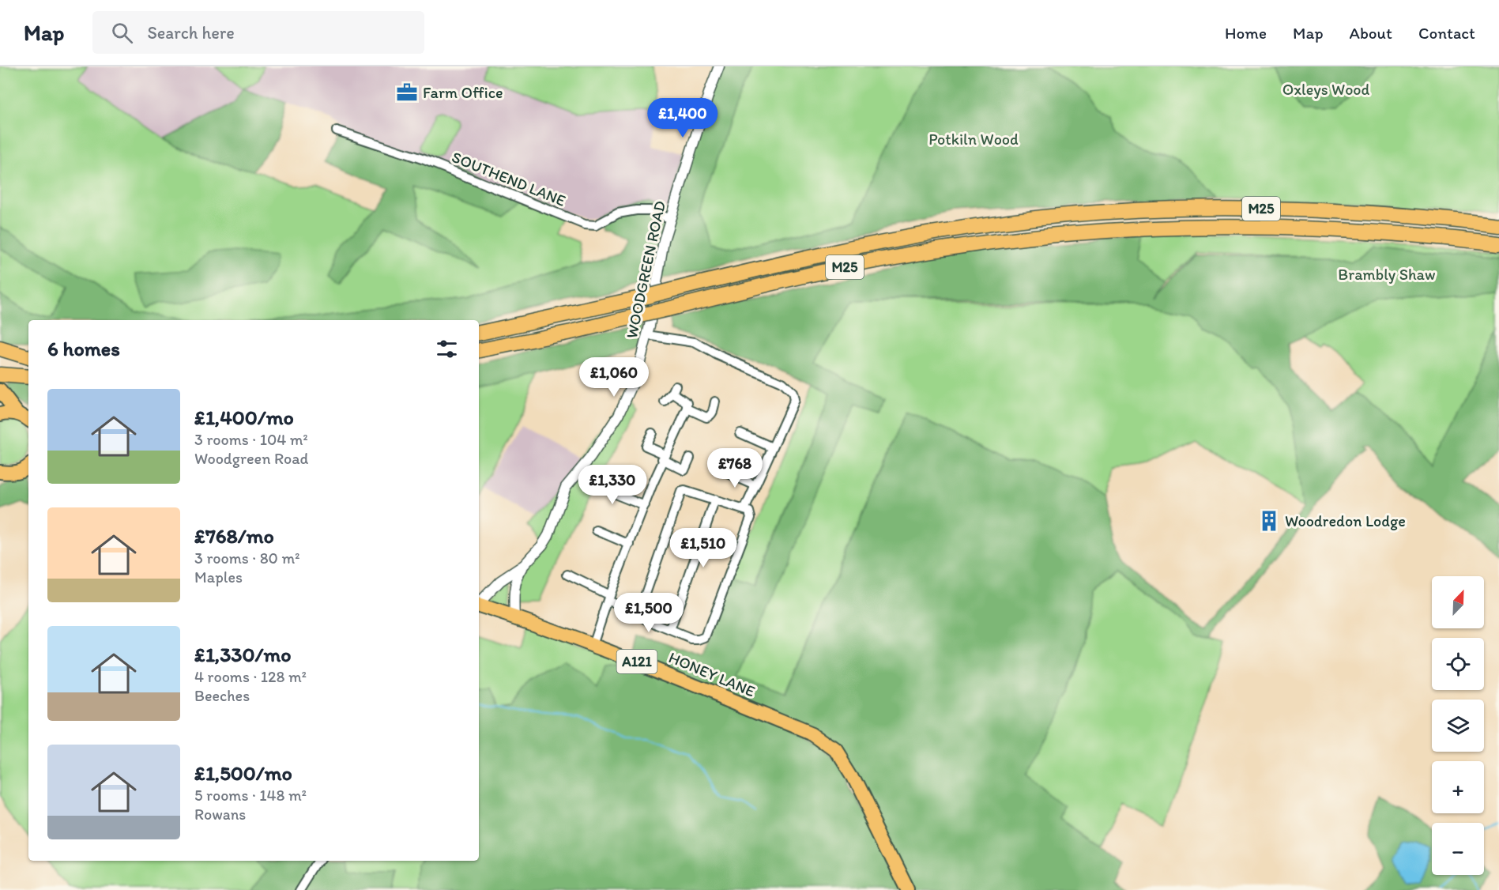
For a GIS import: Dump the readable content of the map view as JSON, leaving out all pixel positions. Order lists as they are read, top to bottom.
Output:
{
  "streets": {
    "highway": ["M25"],
    "main road": ["A121", "HONEY LANE"],
    "street": ["SOUTHEND LANE", "WOODGREEN ROAD"]
  },
  "crossings": [
    ["SOUTHEND LANE", "WOODGREEN ROAD"],
    ["WOODGREEN ROAD", "HONEY LANE"]
  ],
  "parks": ["Oxleys Wood", "Potkiln Wood", "Brambly Shaw"],
  "places": {
    "office": ["Farm Office"],
    "building": ["Woodredon Lodge"]
  },
  "north": "top right",
  "page": {
    "header": "Map",
    "search": "Search here",
    "nav": [
      "Home",
      "Map",
      "About",
      "Contact"
    ],
    "price": [
      "£1,400",
      "£1,060",
      "£768",
      "£1,330",
      "£1,510",
      "£1,500"
    ],
    "heading": "6 homes",
    "list": [
      {
        "name": "£1,400/mo",
        "note": "3 rooms · 104 m² · Woodgreen Road"
      },
      {
        "name": "£768/mo",
        "note": "3 rooms · 80 m² · Maples"
      },
      {
        "name": "£1,330/mo",
        "note": "4 rooms · 128 m² · Beeches"
      },
      {
        "name": "£1,500/mo",
        "note": "5 rooms · 148 m² · Rowans"
      }
    ],
    "map_buttons": ["+", "−"]
  }
}
